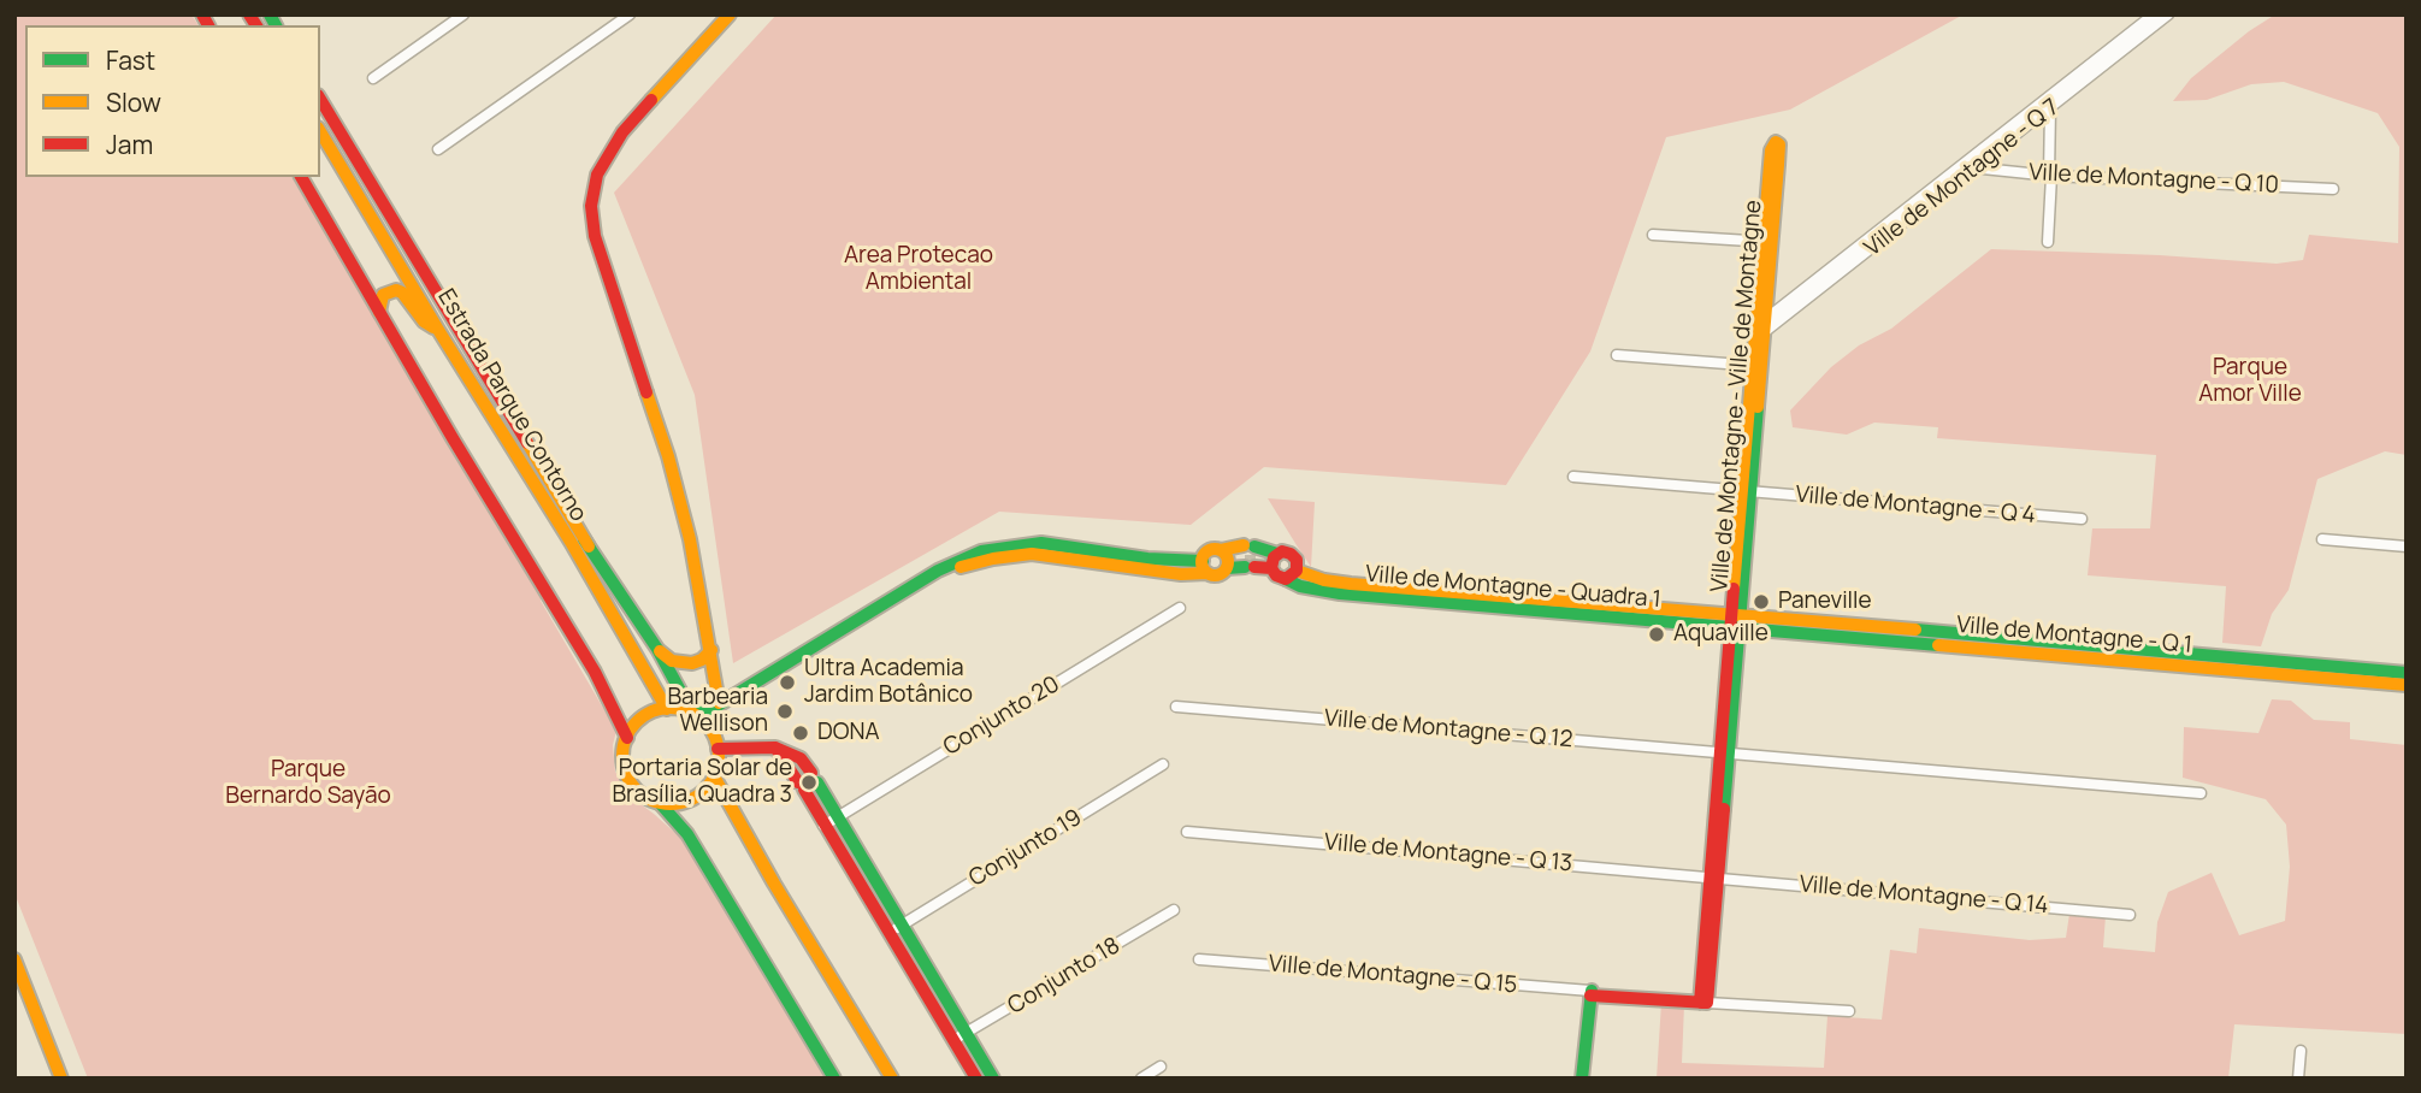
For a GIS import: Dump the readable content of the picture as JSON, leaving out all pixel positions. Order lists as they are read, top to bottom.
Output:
{
  "streets": {
    "street": [
      "Ville de Montagne - Q 7",
      "Ville de Montagne - Q 10",
      "Ville de Montagne - Ville de Montagne",
      "Estrada Parque Contorno",
      "Ville de Montagne - Q 4",
      "Ville de Montagne - Quadra 1",
      "Ville de Montagne - Q 1",
      "Conjunto 20",
      "Ville de Montagne - Q 12",
      "Conjunto 19",
      "Ville de Montagne - Q 13",
      "Ville de Montagne - Q 14",
      "Ville de Montagne - Q 15",
      "Conjunto 18"
    ]
  },
  "crossings": [
    ["Ville de Montagne - Q 7", "Ville de Montagne - Q 10"],
    ["Ville de Montagne - Q 7", "Ville de Montagne - Ville de Montagne"],
    ["Ville de Montagne - Ville de Montagne", "Ville de Montagne - Q 4"],
    ["Ville de Montagne - Ville de Montagne", "Ville de Montagne - Quadra 1"],
    ["Ville de Montagne - Ville de Montagne", "Ville de Montagne - Q 1"],
    ["Ville de Montagne - Ville de Montagne", "Ville de Montagne - Q 12"],
    ["Ville de Montagne - Ville de Montagne", "Ville de Montagne - Q 13"],
    ["Ville de Montagne - Ville de Montagne", "Ville de Montagne - Q 14"],
    ["Ville de Montagne - Quadra 1", "Ville de Montagne - Q 1"],
    ["Ville de Montagne - Q 13", "Ville de Montagne - Q 14"]
  ],
  "parks": ["Area Protecao Ambiental", "Parque Amor Ville", "Parque Bernardo Sayão"],
  "places": [
    "Paneville",
    "Aquaville",
    "Ultra Academia Jardim Botânico",
    "Barbearia Wellison",
    "DONA",
    "Portaria Solar de Brasília, Quadra 3"
  ],
  "legend": ["Fast", "Slow", "Jam"]
}
